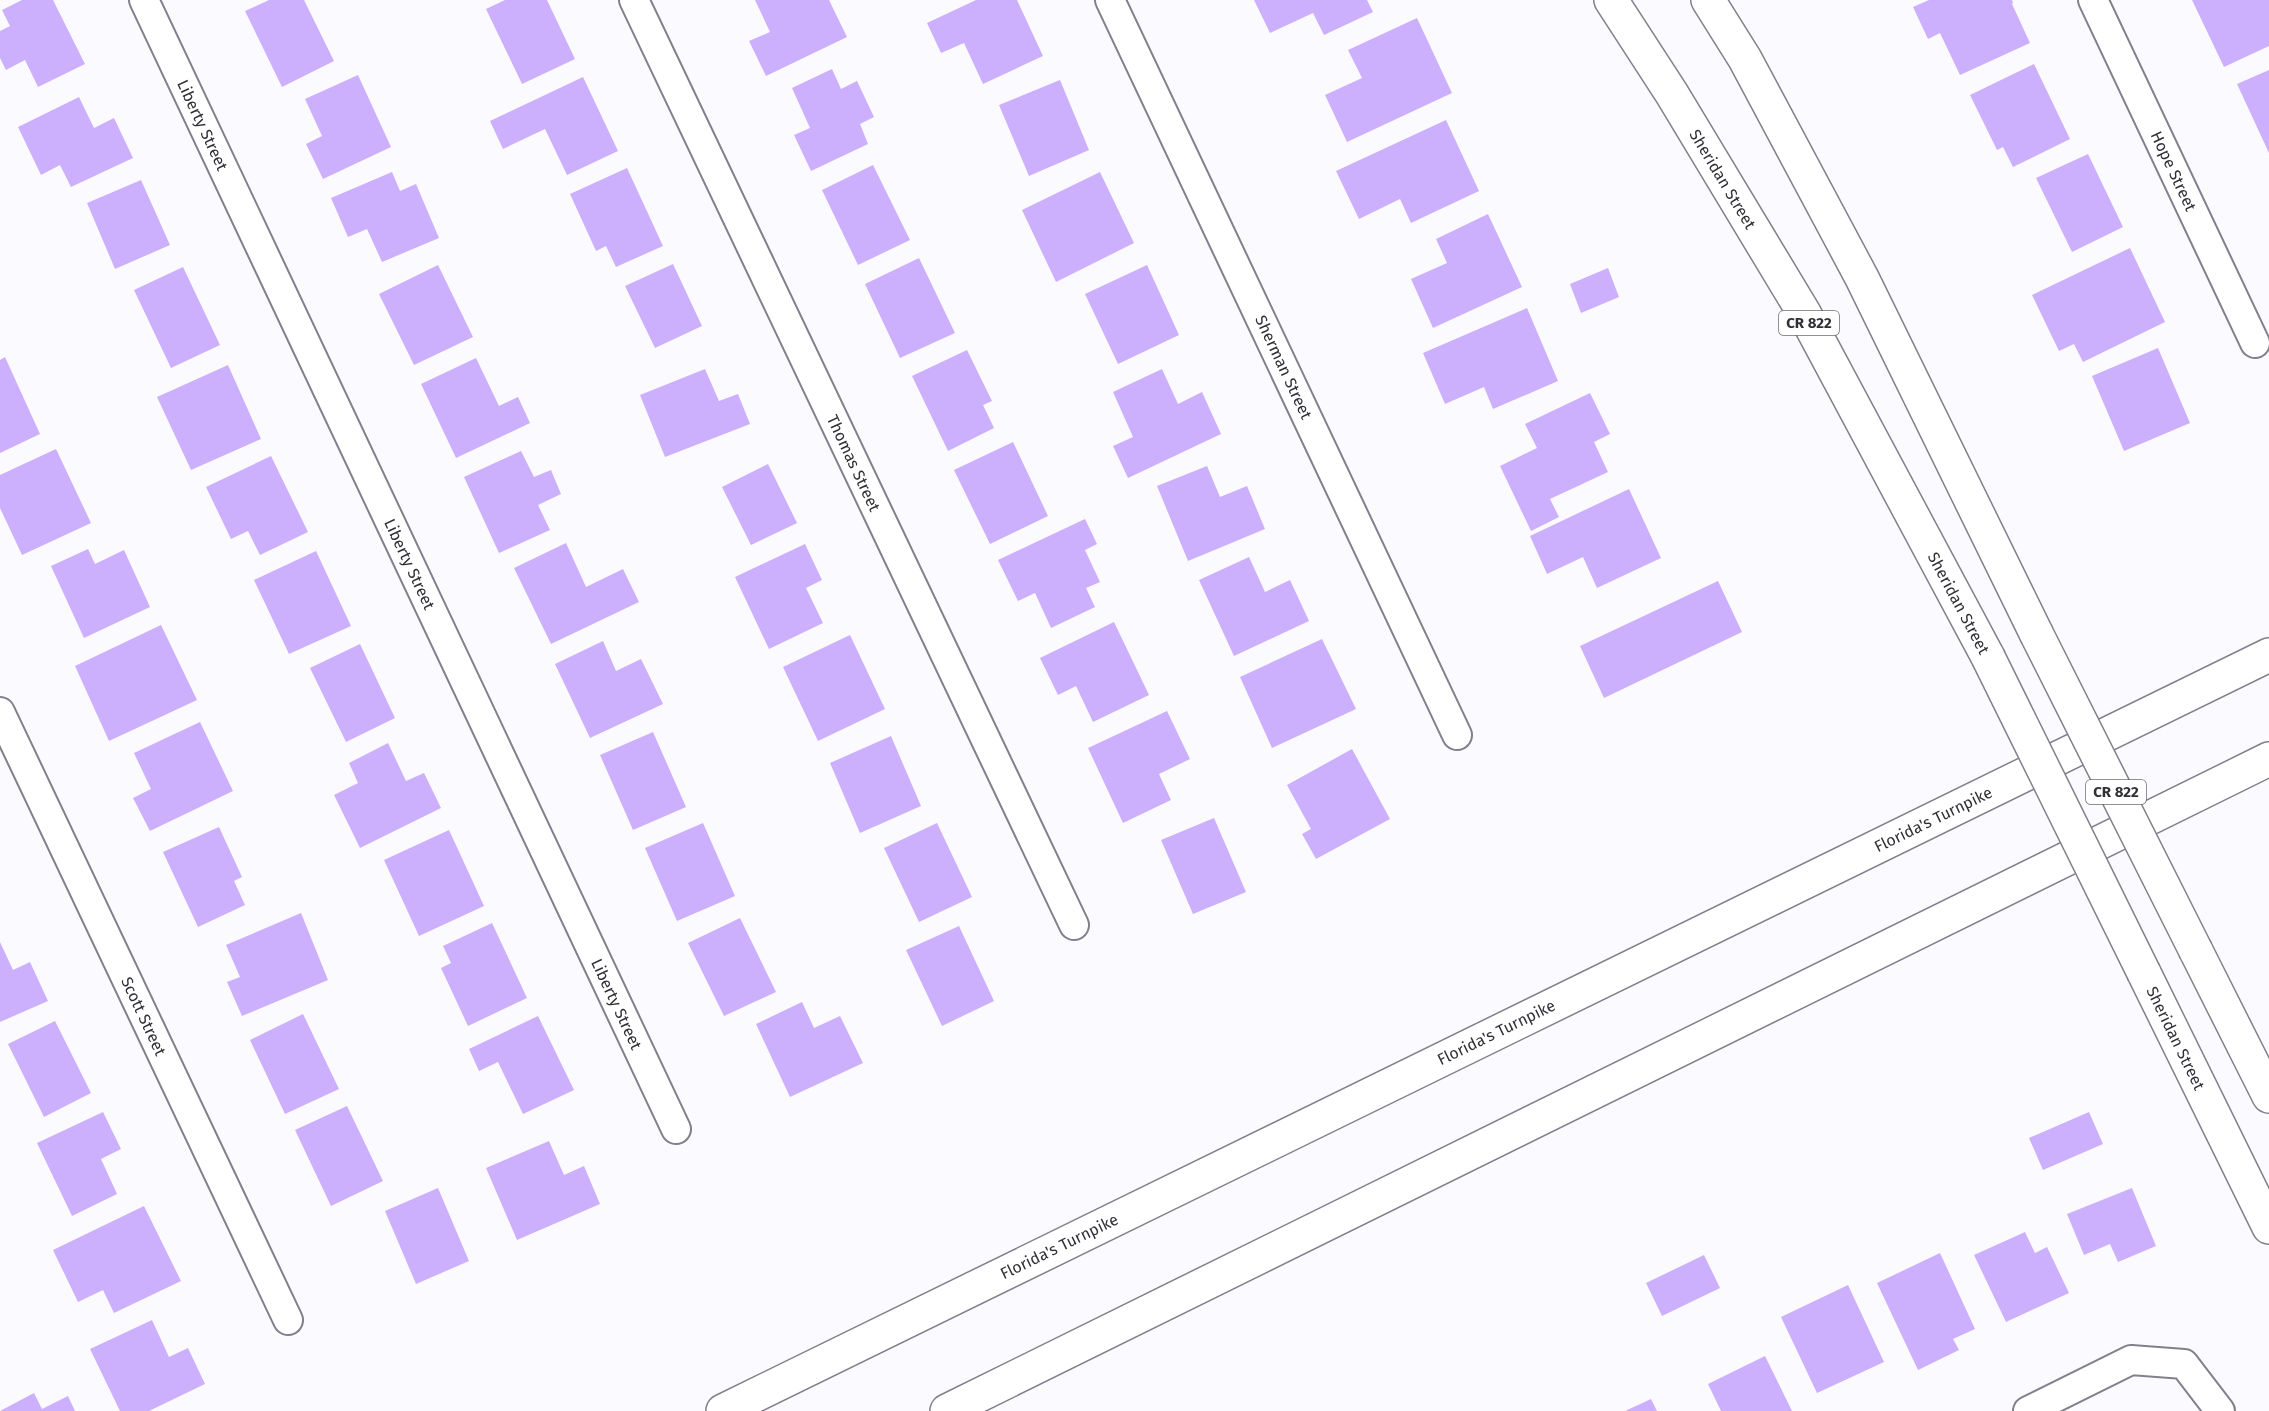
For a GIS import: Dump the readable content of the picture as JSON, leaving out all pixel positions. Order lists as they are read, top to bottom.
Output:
{
  "streets": {
    "main road": ["Sheridan Street", "CR 822", "Florida's Turnpike"],
    "street": [
      "Liberty Street",
      "Hope Street",
      "Sherman Street",
      "Thomas Street",
      "Scott Street"
    ]
  }
}
